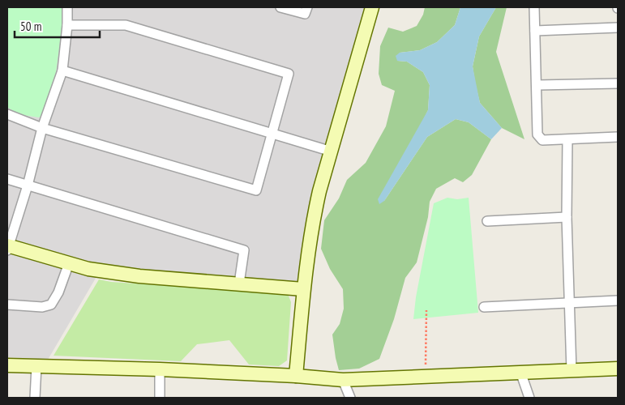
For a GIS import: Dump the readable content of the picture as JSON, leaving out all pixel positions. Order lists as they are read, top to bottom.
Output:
{
  "scale_bar": "50 m"
}
